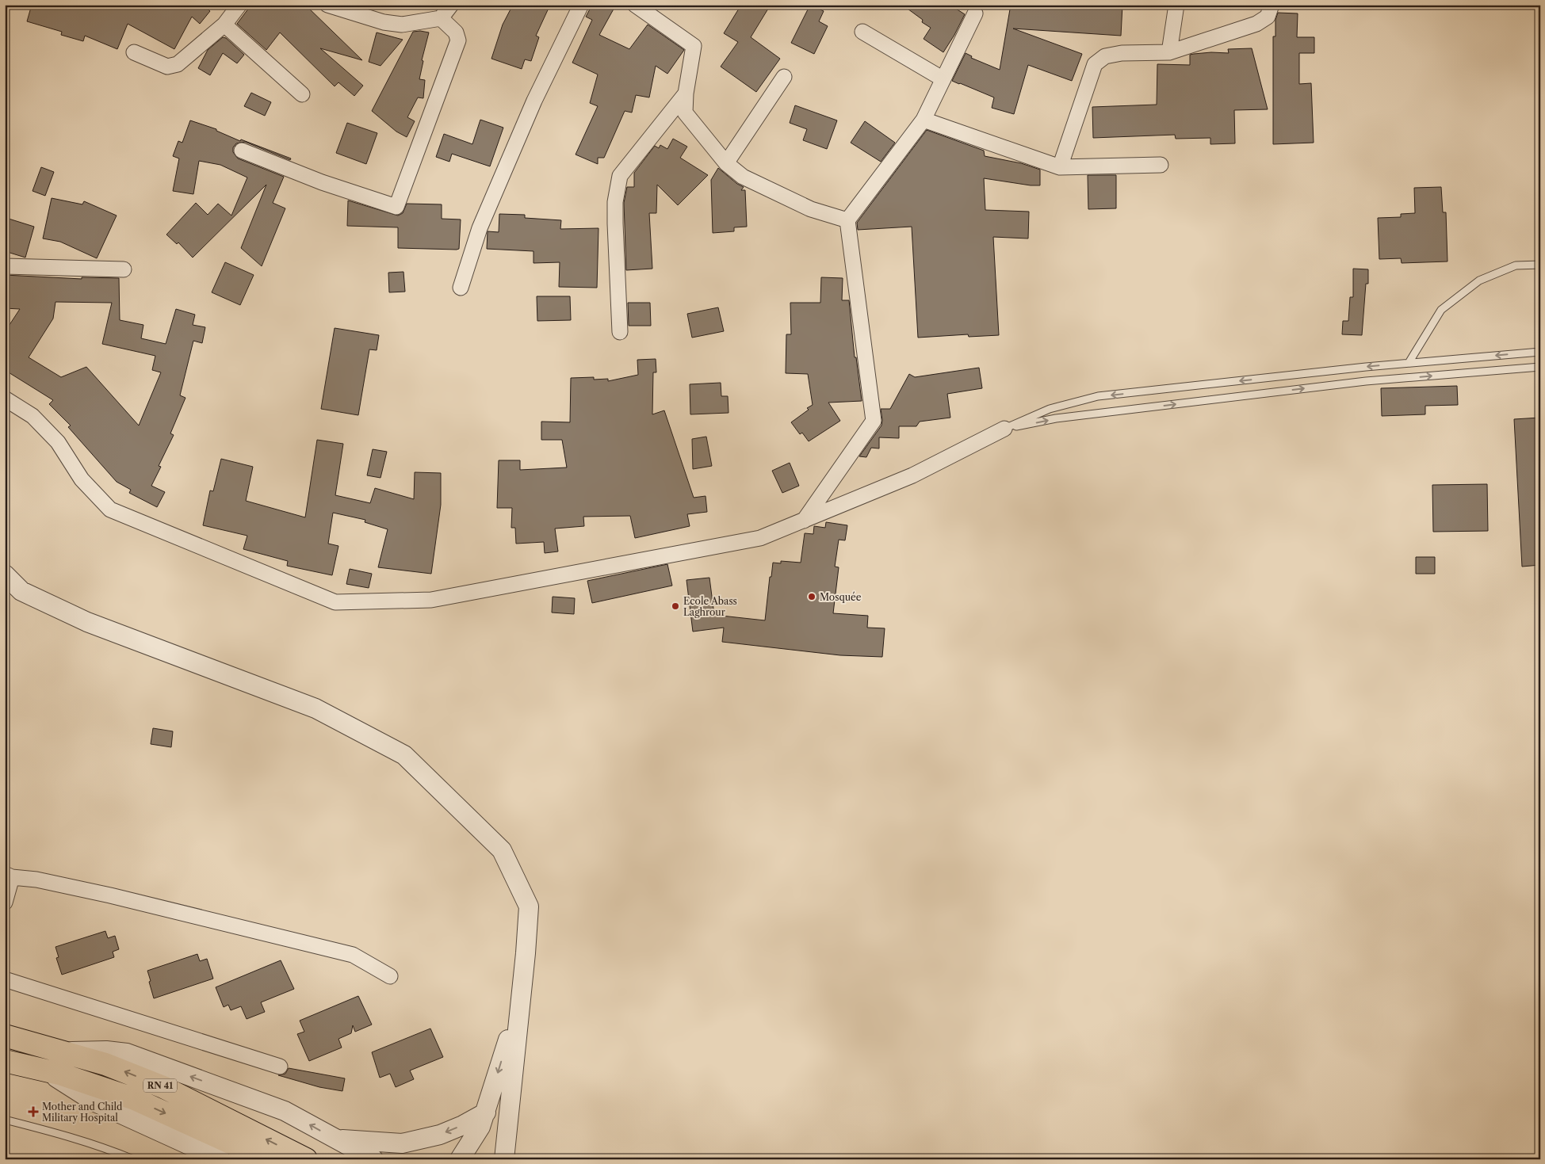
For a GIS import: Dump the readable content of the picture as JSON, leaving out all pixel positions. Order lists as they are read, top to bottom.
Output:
{
  "streets": {
    "highway": ["RN 41"]
  },
  "places": {
    "other": ["Mosquée", "Ecole Abass Laghrour"],
    "health": ["Mother and Child Military Hospital"]
  }
}
